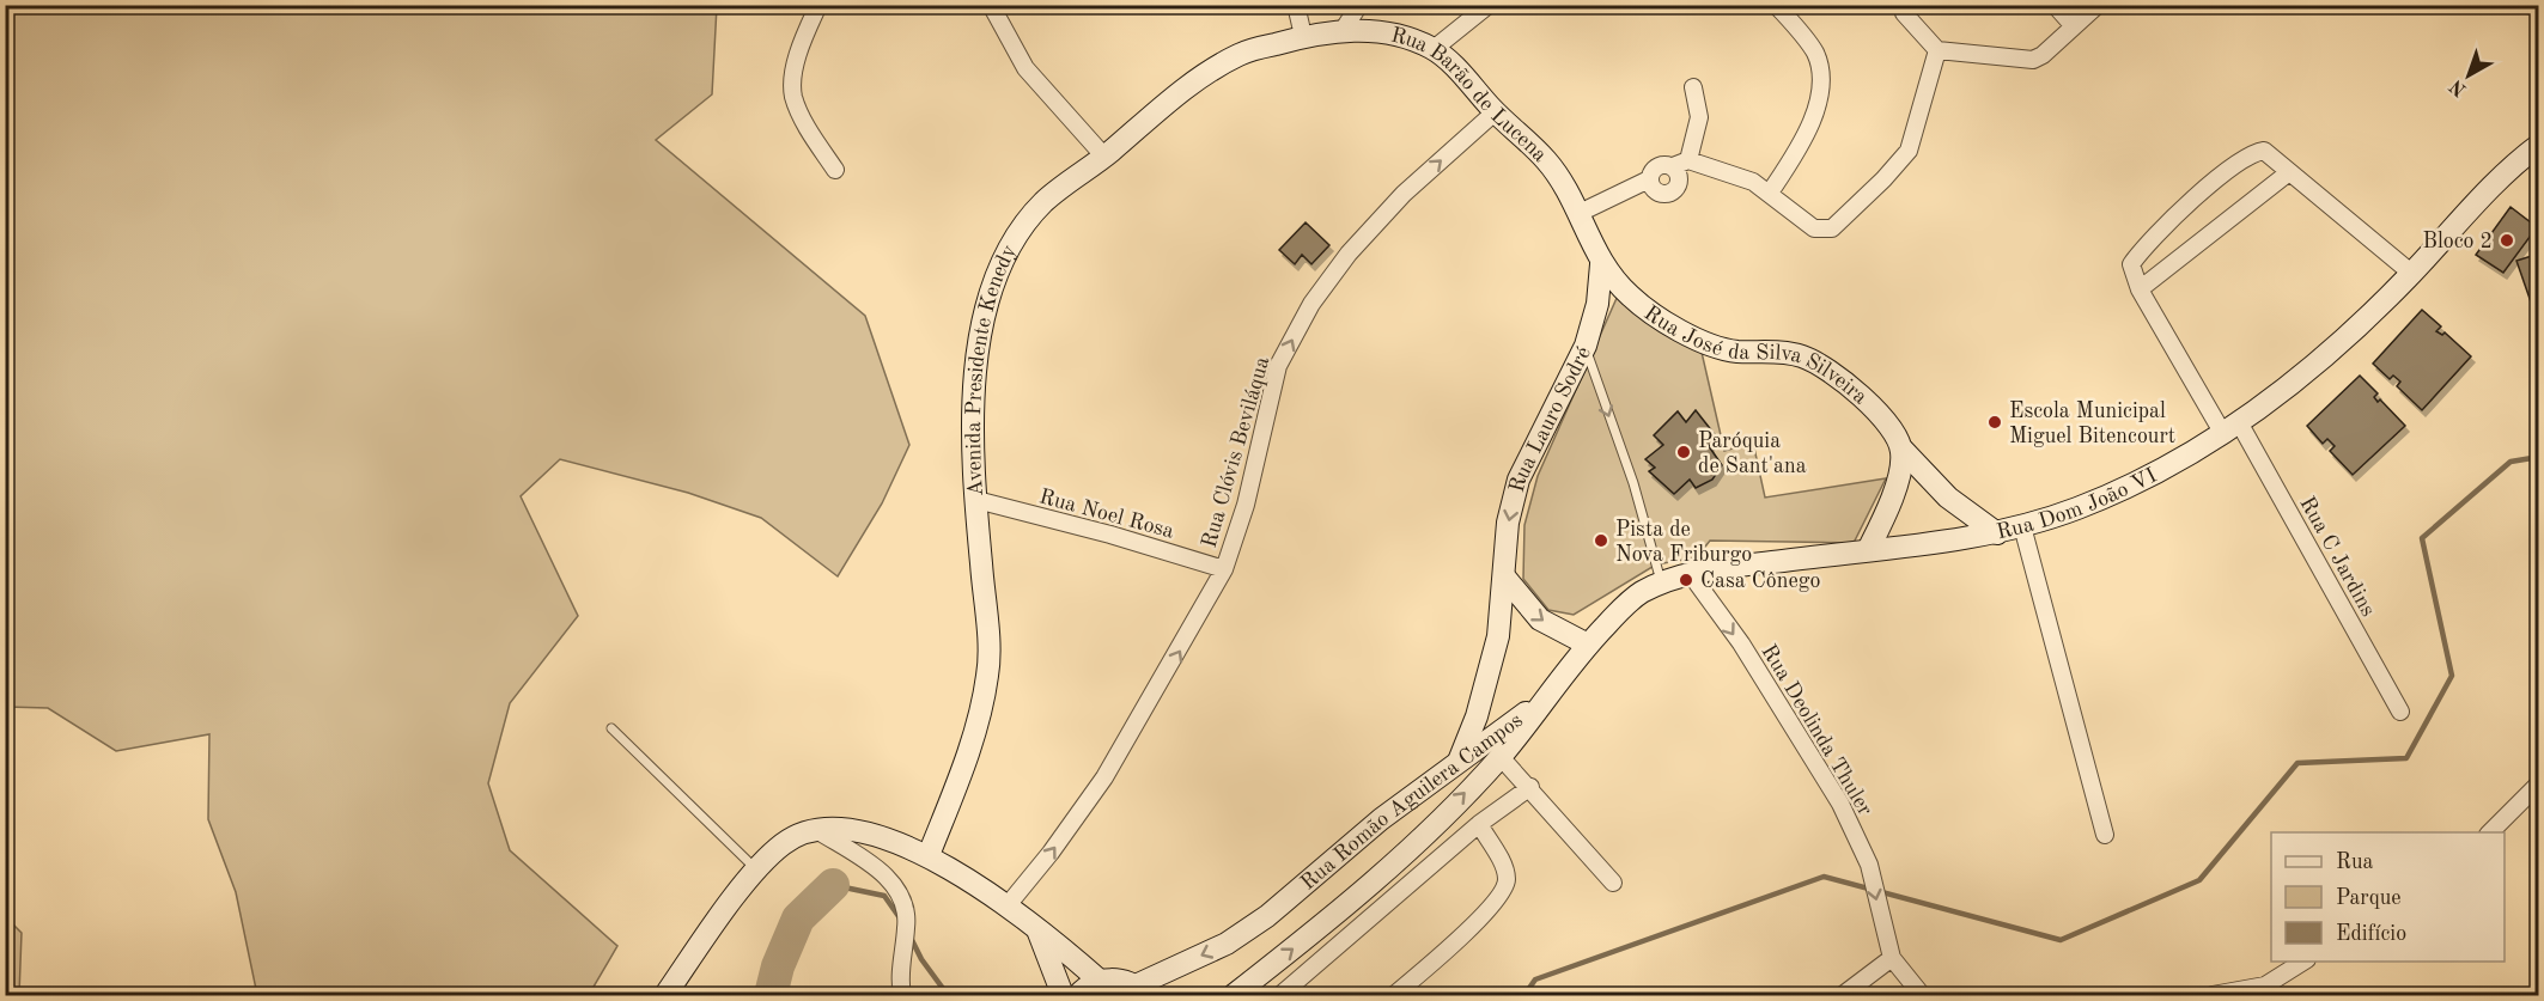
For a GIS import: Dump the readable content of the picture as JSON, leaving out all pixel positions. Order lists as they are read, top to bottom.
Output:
{
  "streets": {
    "street": [
      "Rua Barão de Lucena",
      "Rua José da Silva Silveira",
      "Avenida Presidente Kenedy",
      "Rua Lauro Sodré",
      "Rua Clóvis Beviláqua",
      "Rua Dom João VI",
      "Rua Noel Rosa",
      "Rua C Jardins",
      "Rua Deolinda Thuler",
      "Rua Romão Aguilera Campos"
    ]
  },
  "crossings": [
    ["Rua Barão de Lucena", "Rua José da Silva Silveira"],
    ["Rua Barão de Lucena", "Avenida Presidente Kenedy"],
    ["Rua Barão de Lucena", "Rua Lauro Sodré"],
    ["Rua Barão de Lucena", "Rua Clóvis Beviláqua"],
    ["Rua José da Silva Silveira", "Rua Lauro Sodré"],
    ["Rua José da Silva Silveira", "Rua Dom João VI"],
    ["Avenida Presidente Kenedy", "Rua Noel Rosa"],
    ["Rua Lauro Sodré", "Rua Romão Aguilera Campos"],
    ["Rua Clóvis Beviláqua", "Rua Noel Rosa"],
    ["Rua Dom João VI", "Rua C Jardins"],
    ["Rua Dom João VI", "Rua Deolinda Thuler"],
    ["Rua Dom João VI", "Rua Romão Aguilera Campos"]
  ],
  "one_way": ["Rua Lauro Sodré", "Rua Clóvis Beviláqua", "Rua Deolinda Thuler"],
  "places": [
    "Bloco 2",
    "Escola Municipal Miguel Bitencourt",
    "Paróquia de Sant'ana",
    "Pista de Nova Friburgo",
    "Casa Cônego"
  ],
  "legend": ["Rua", "Parque", "Edifício"],
  "north": "bottom left"
}
